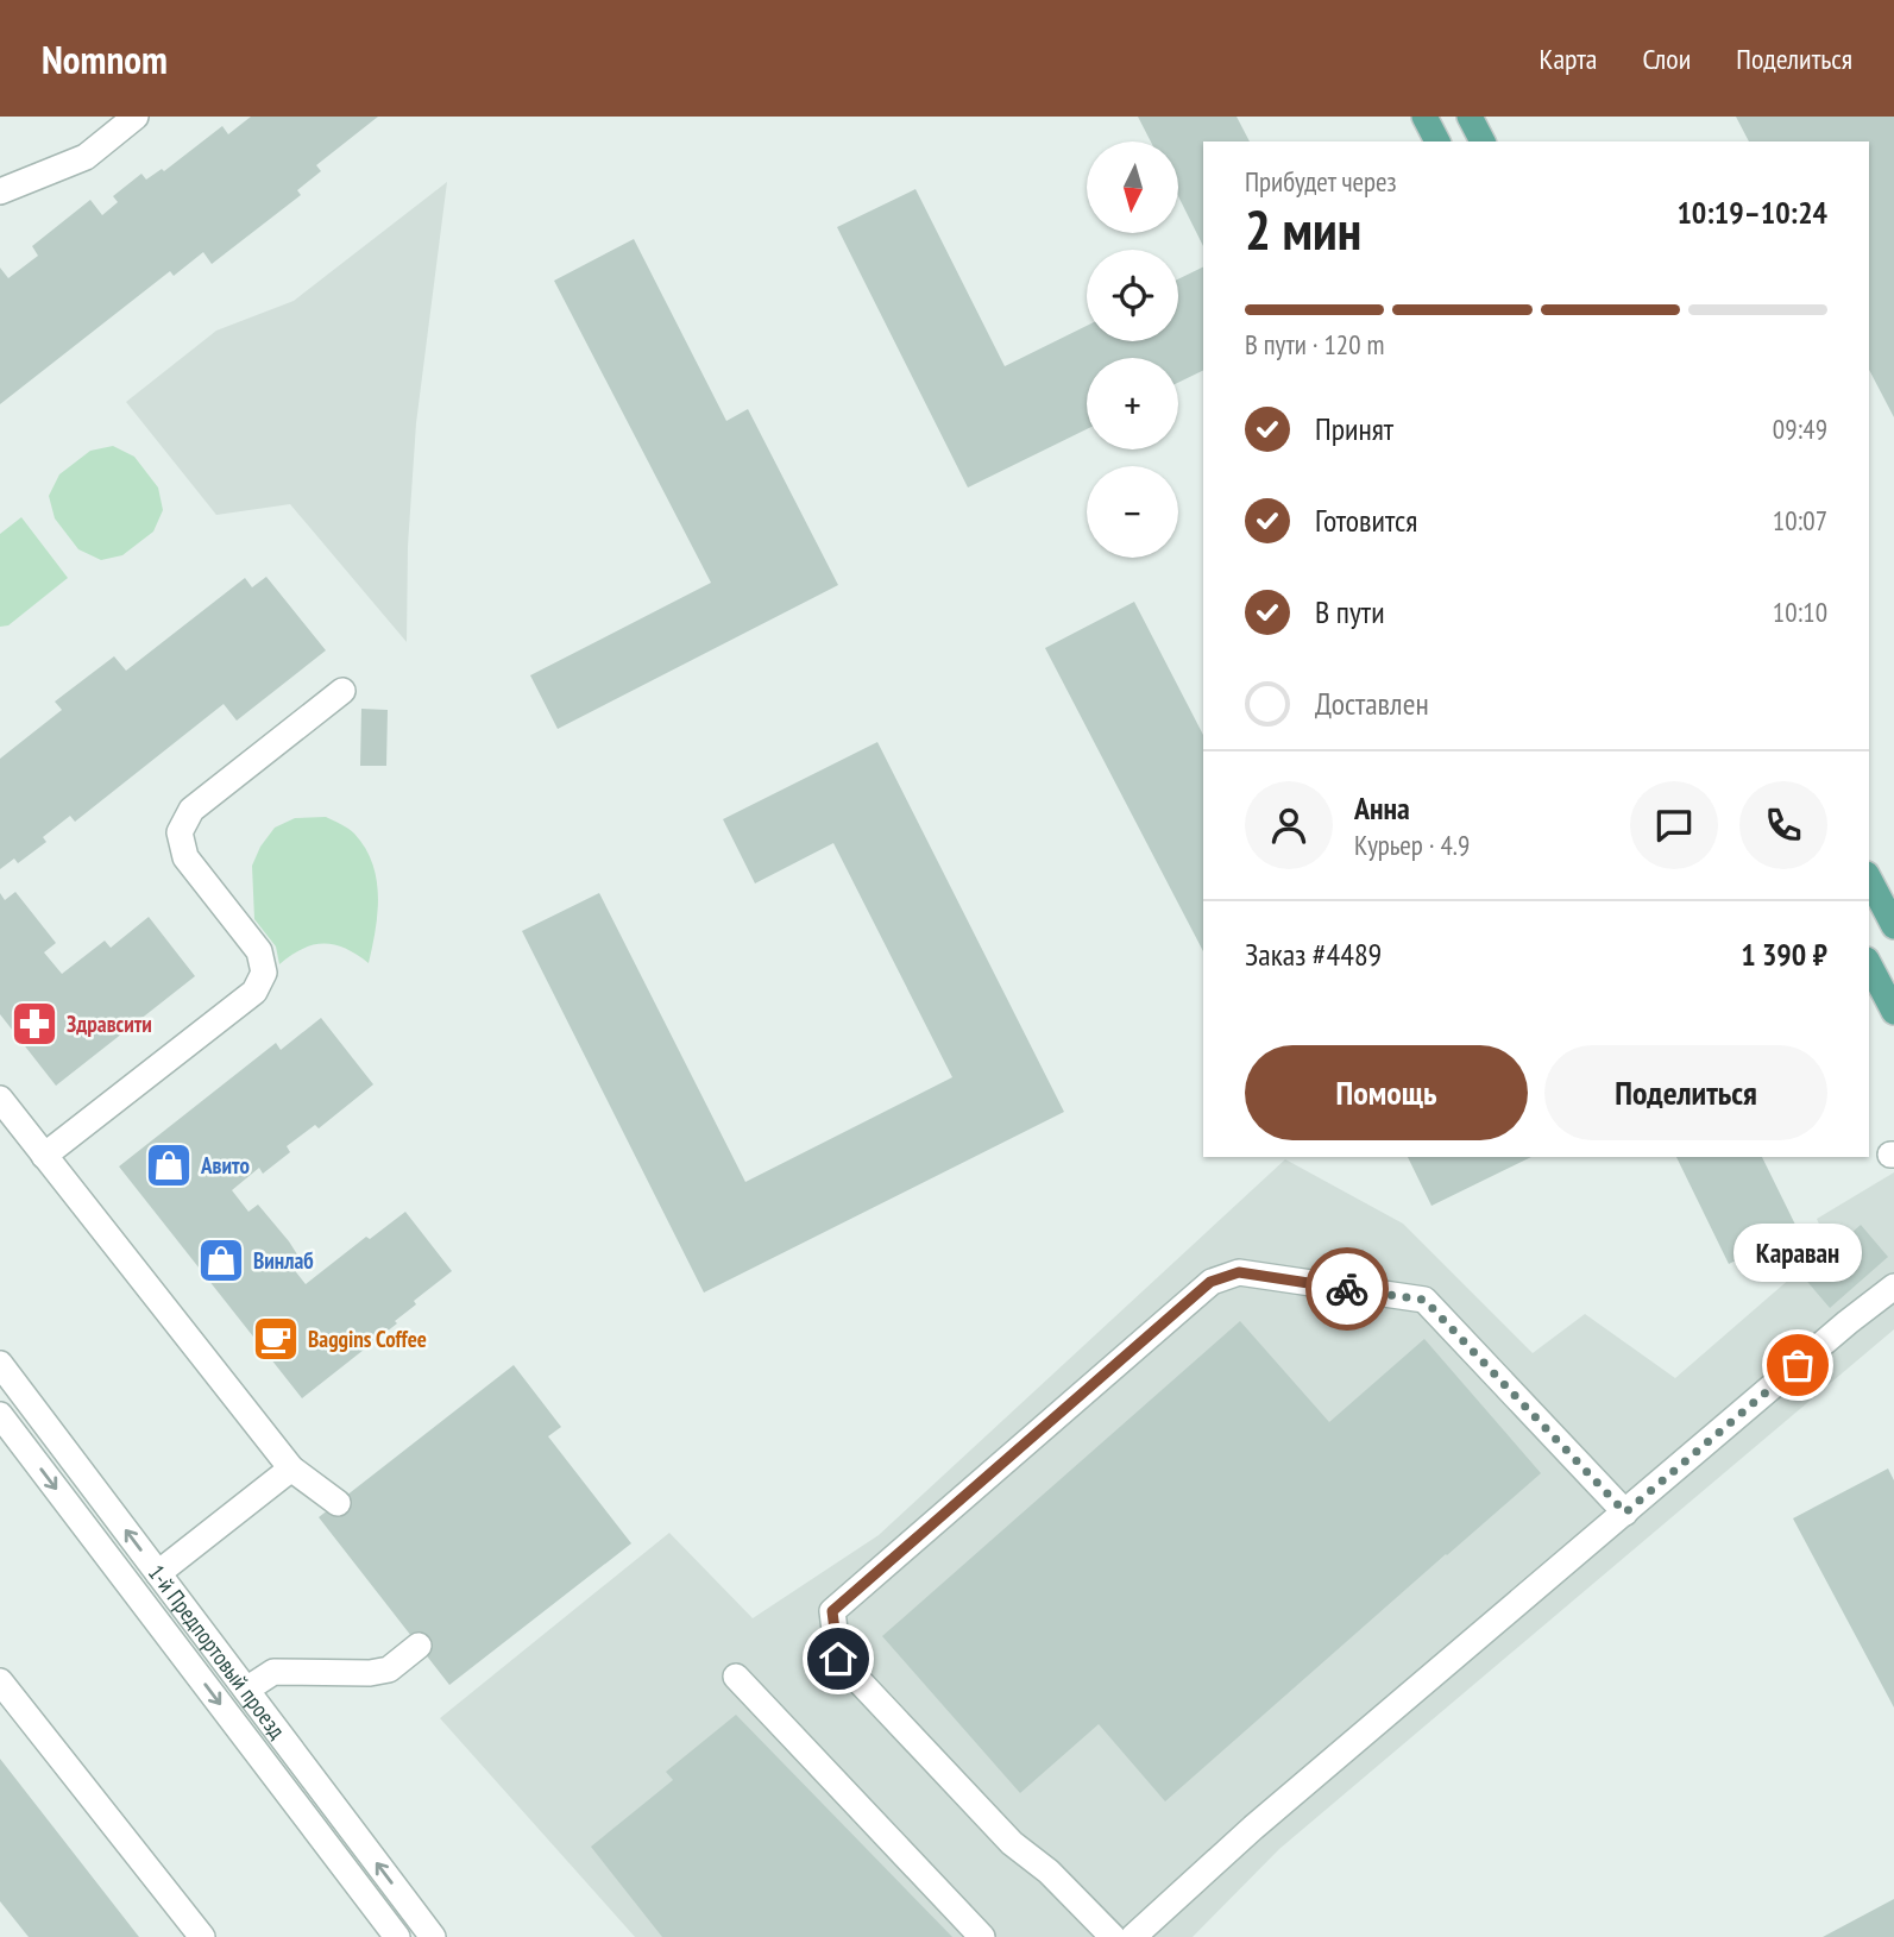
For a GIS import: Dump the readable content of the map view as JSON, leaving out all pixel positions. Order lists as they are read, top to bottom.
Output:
{
  "streets": {
    "street": ["1-й Предпортовый проезд"]
  },
  "places": {
    "pharmacy": ["Здравсити"],
    "shop": ["Авито", "Винлаб"],
    "cafe": ["Baggins Coffee"],
    "other": ["Караван"]
  },
  "north": "bottom",
  "page": {
    "header": "Nomnom",
    "nav": ["Карта", "Слои", "Поделиться"],
    "map_buttons": ["+", "−"],
    "heading": ["2 мин", "Прибудет через", "10:19–10:24"],
    "panel": [
      "Анна",
      "Курьер · 4.9",
      "Заказ #4489",
      "1 390 ₽"
    ],
    "bar": "В пути · 120 m",
    "list": [
      ["Принят", "09:49"],
      ["Готовится", "10:07"],
      ["В пути", "10:10"],
      "Доставлен"
    ],
    "buttons": ["Помощь", "Поделиться"],
    "bubble": "Караван"
  }
}
